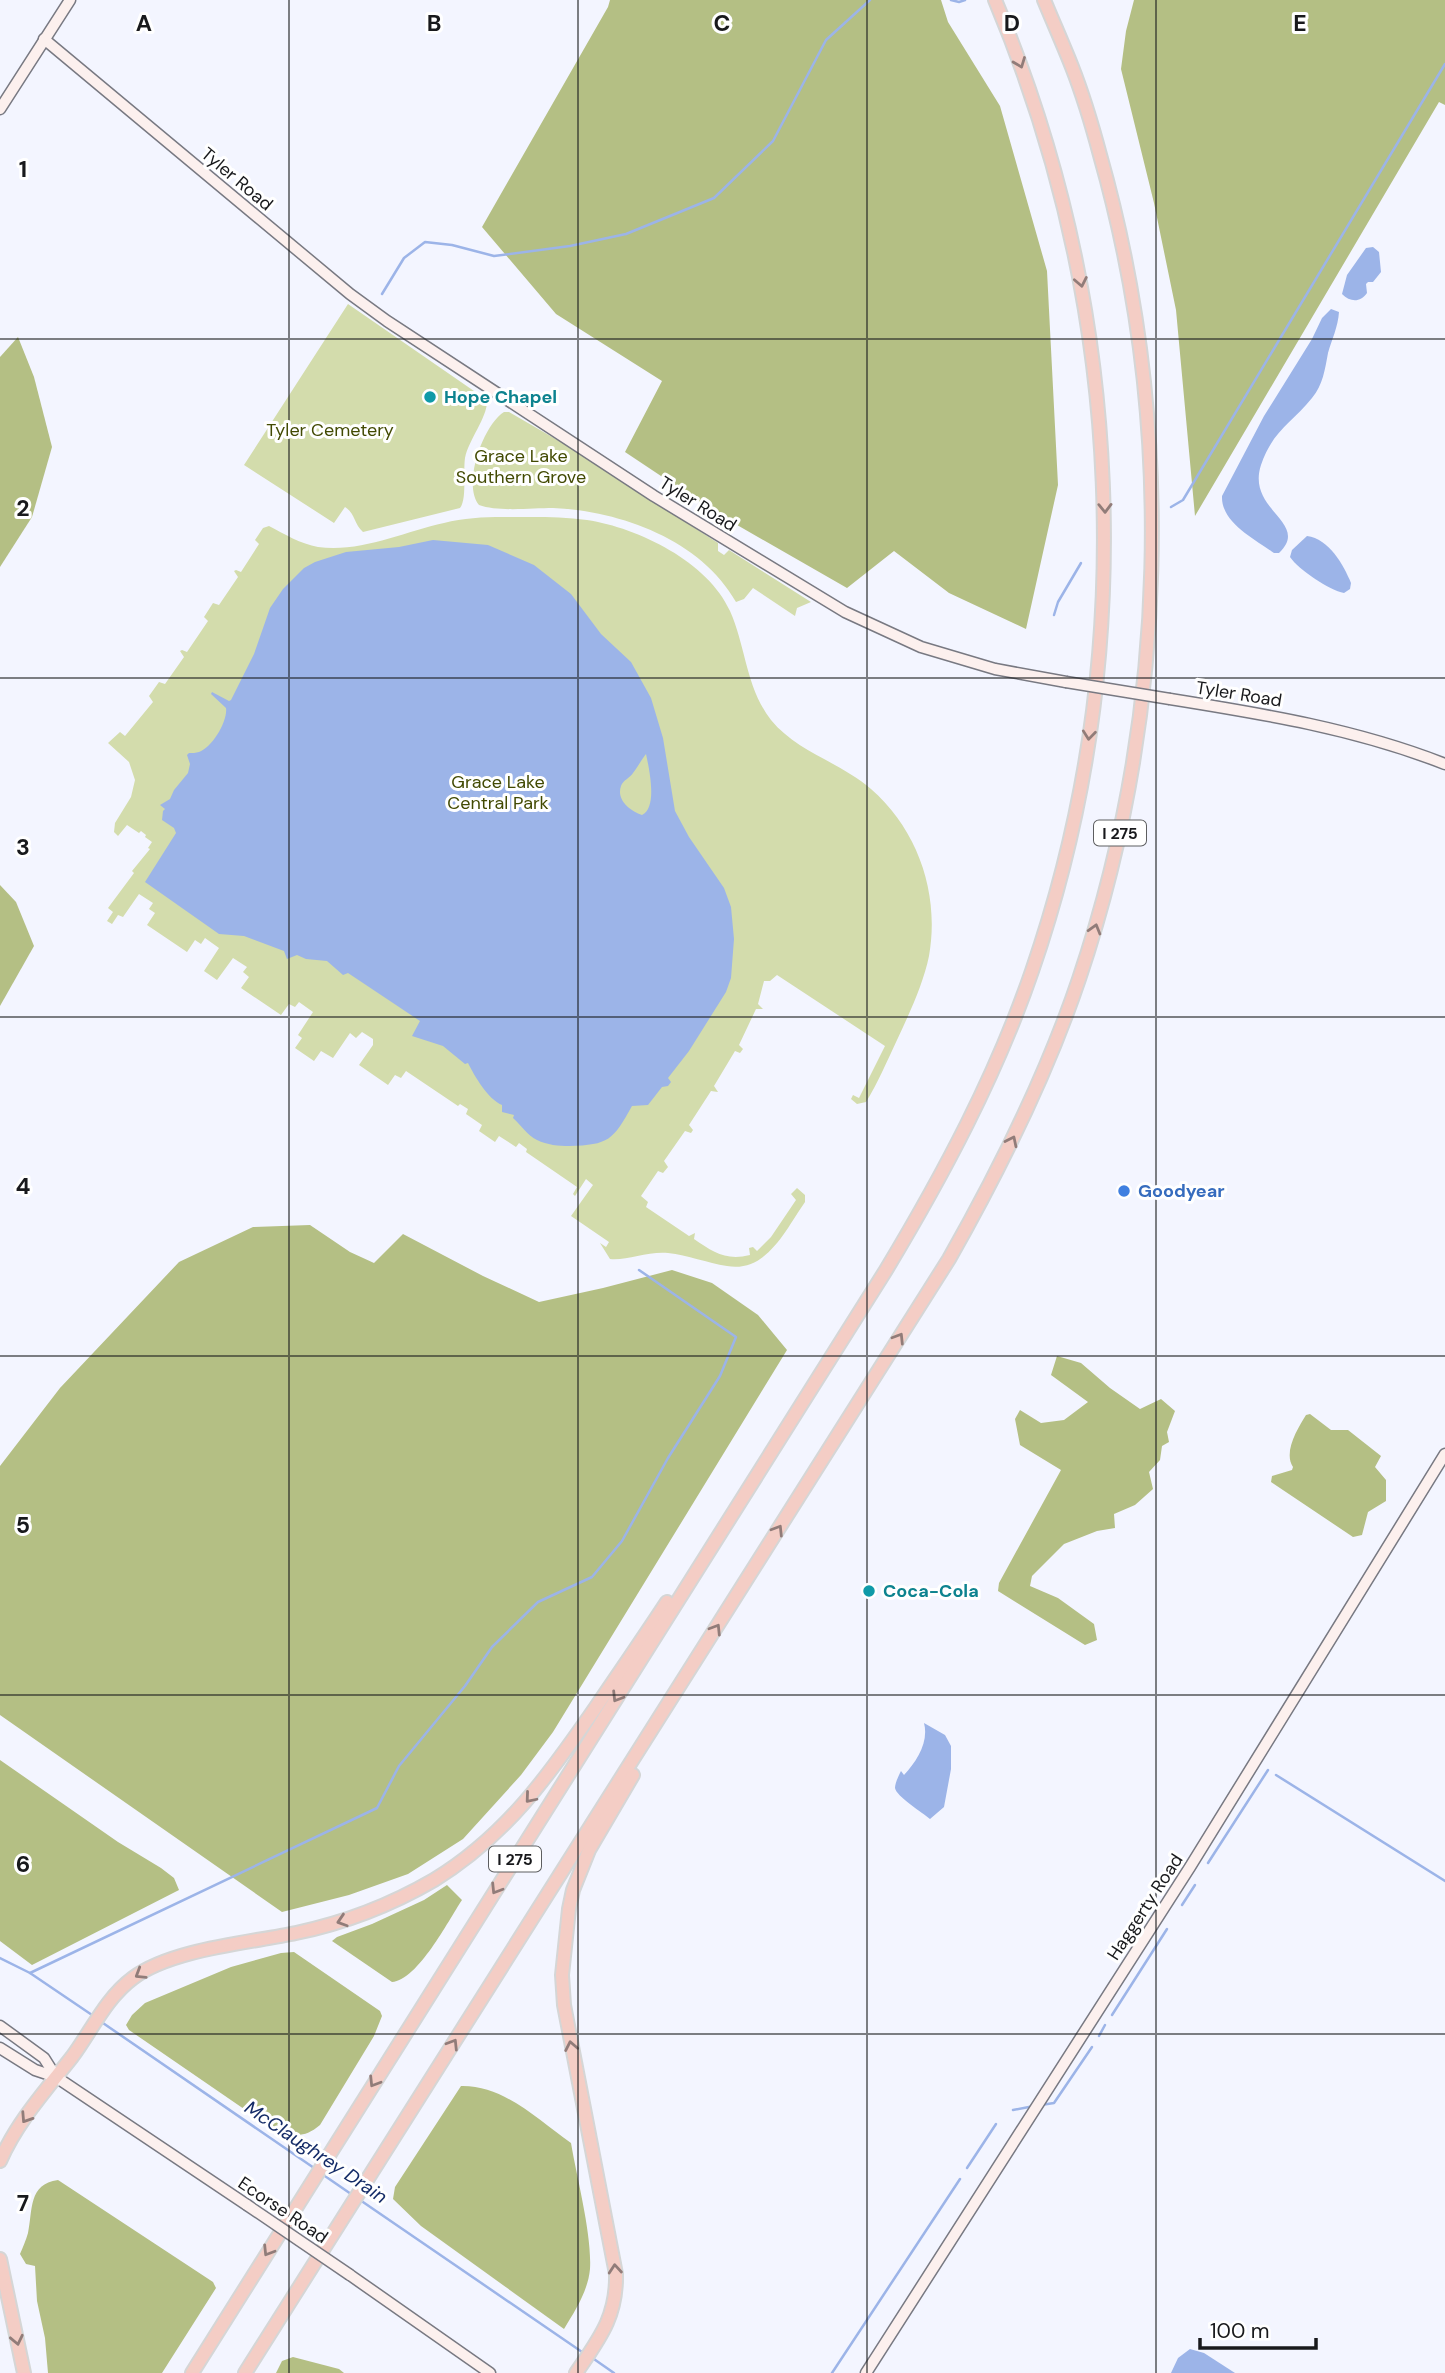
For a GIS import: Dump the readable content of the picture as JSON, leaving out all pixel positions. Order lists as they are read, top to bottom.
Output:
{
  "streets": {
    "highway": ["I 275"],
    "main road": ["Tyler Road", "Haggerty Road", "Ecorse Road"]
  },
  "water": ["McClaughrey Drain"],
  "parks": ["Tyler Cemetery", "Grace Lake Southern Grove", "Grace Lake Central Park"],
  "places": ["Hope Chapel", "Goodyear", "Coca-Cola"],
  "scale_bar": "100 m",
  "grid": {
    "columns": [
      "A",
      "B",
      "C",
      "D",
      "E"
    ],
    "rows": [
      "1",
      "2",
      "3",
      "4",
      "5",
      "6",
      "7"
    ]
  }
}
